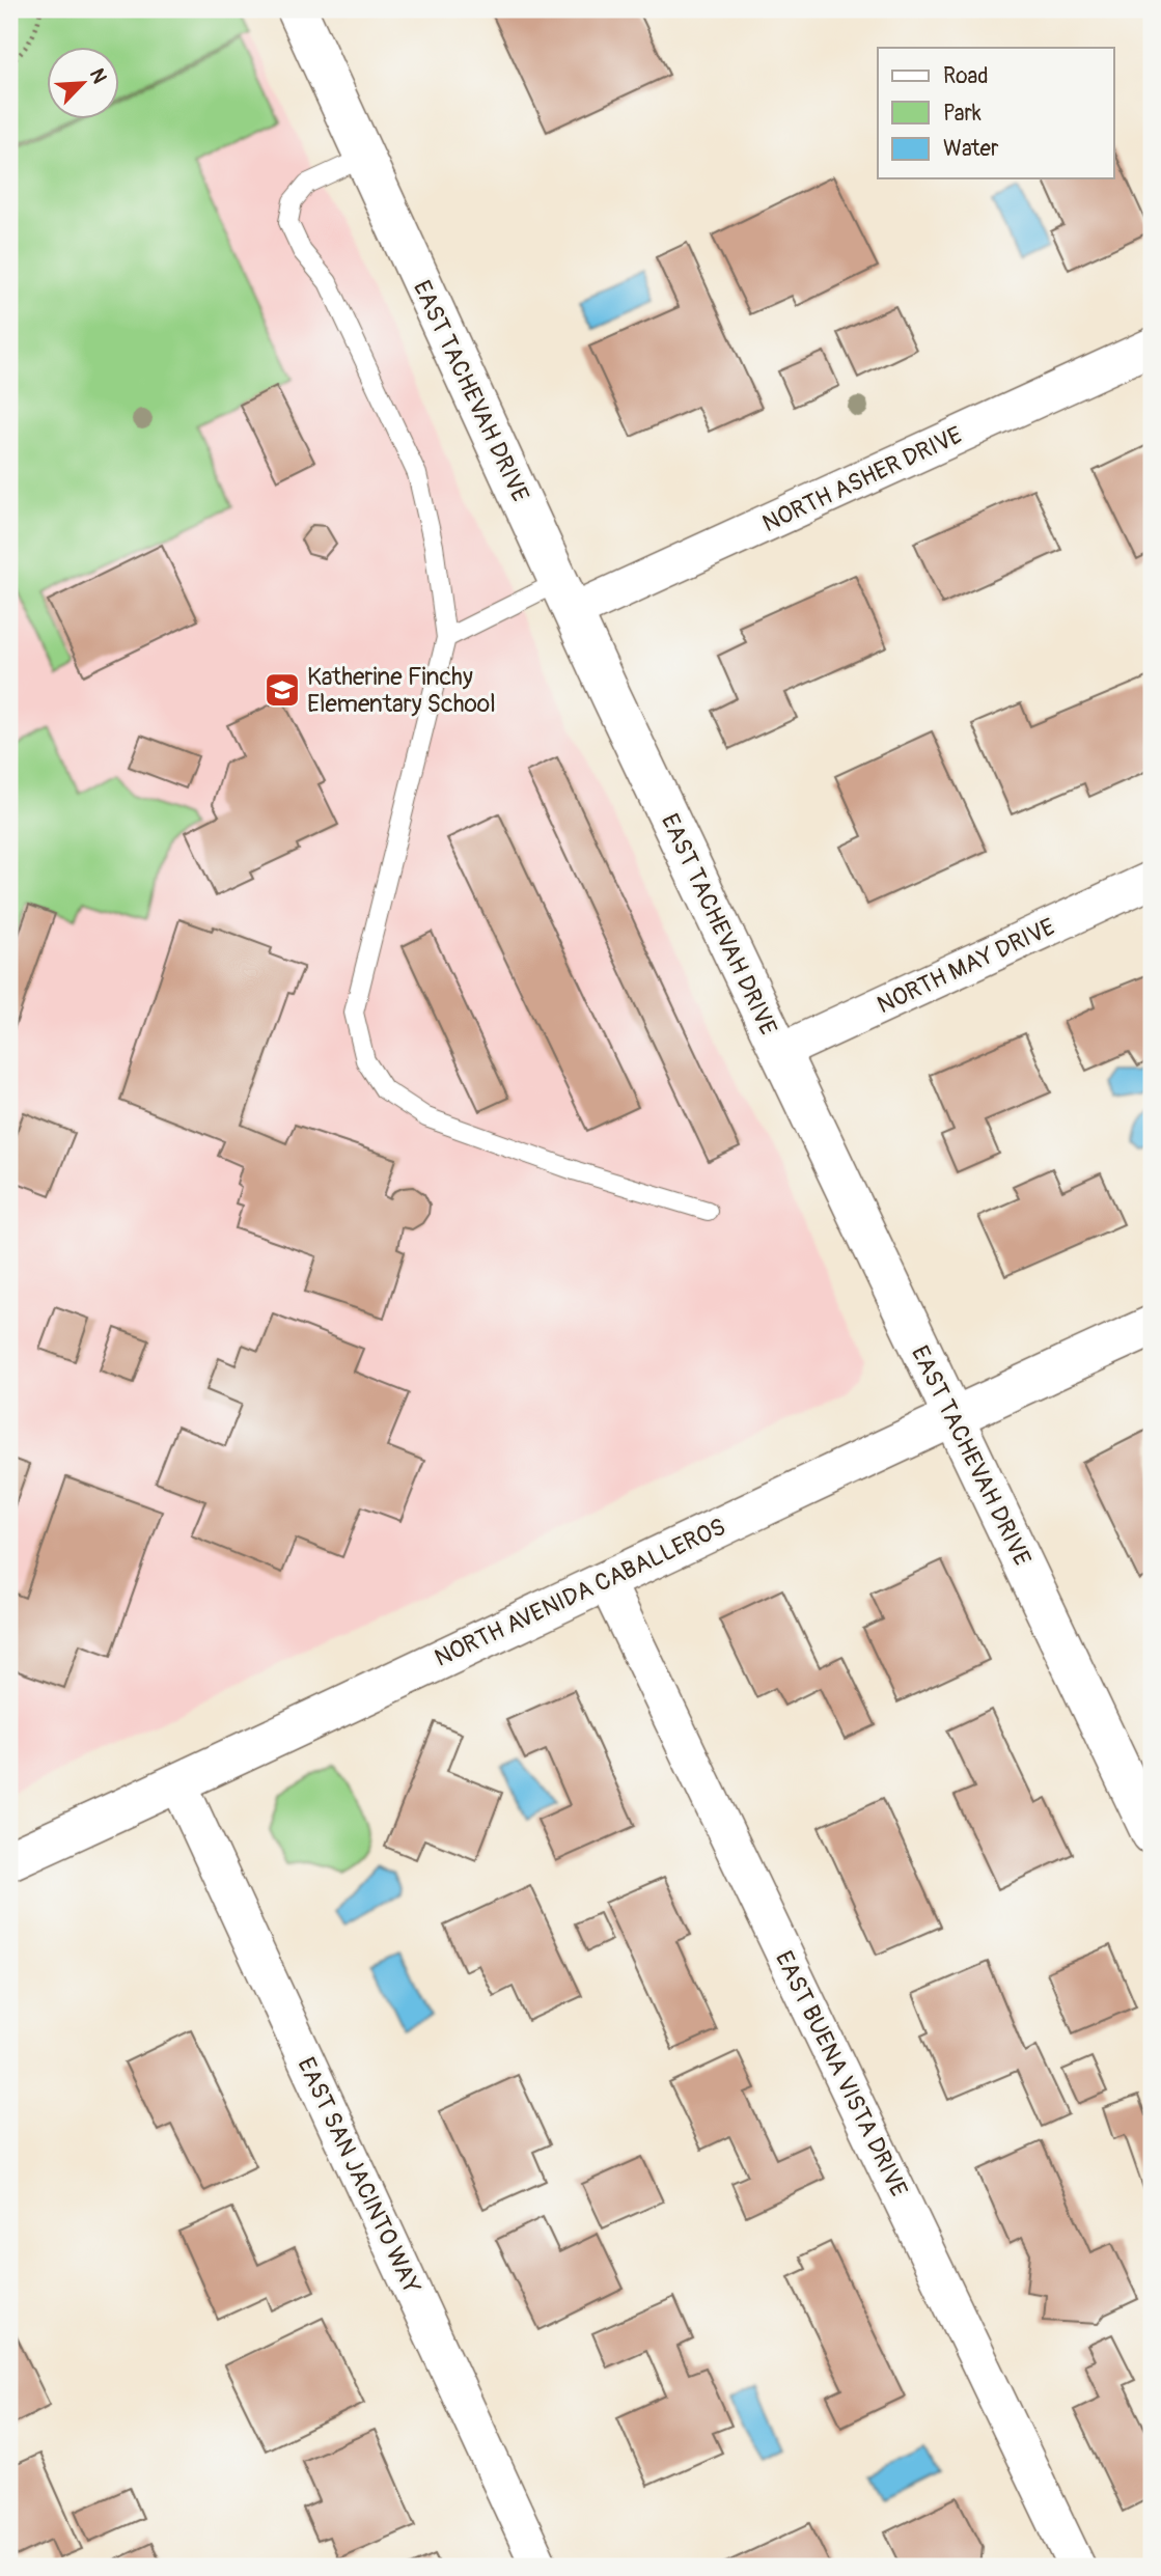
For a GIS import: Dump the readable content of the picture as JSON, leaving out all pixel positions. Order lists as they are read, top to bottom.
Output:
{
  "streets": {
    "street": [
      "EAST TACHEVAH DRIVE",
      "NORTH ASHER DRIVE",
      "NORTH MAY DRIVE",
      "NORTH AVENIDA CABALLEROS",
      "EAST BUENA VISTA DRIVE",
      "EAST SAN JACINTO WAY"
    ]
  },
  "crossings": [
    ["EAST TACHEVAH DRIVE", "NORTH ASHER DRIVE"],
    ["EAST TACHEVAH DRIVE", "NORTH MAY DRIVE"],
    ["EAST TACHEVAH DRIVE", "NORTH AVENIDA CABALLEROS"],
    ["NORTH AVENIDA CABALLEROS", "EAST BUENA VISTA DRIVE"],
    ["NORTH AVENIDA CABALLEROS", "EAST SAN JACINTO WAY"]
  ],
  "places": {
    "school or university": ["Katherine Finchy Elementary School"]
  },
  "legend": ["Road", "Park", "Water"],
  "north": "top right"
}
